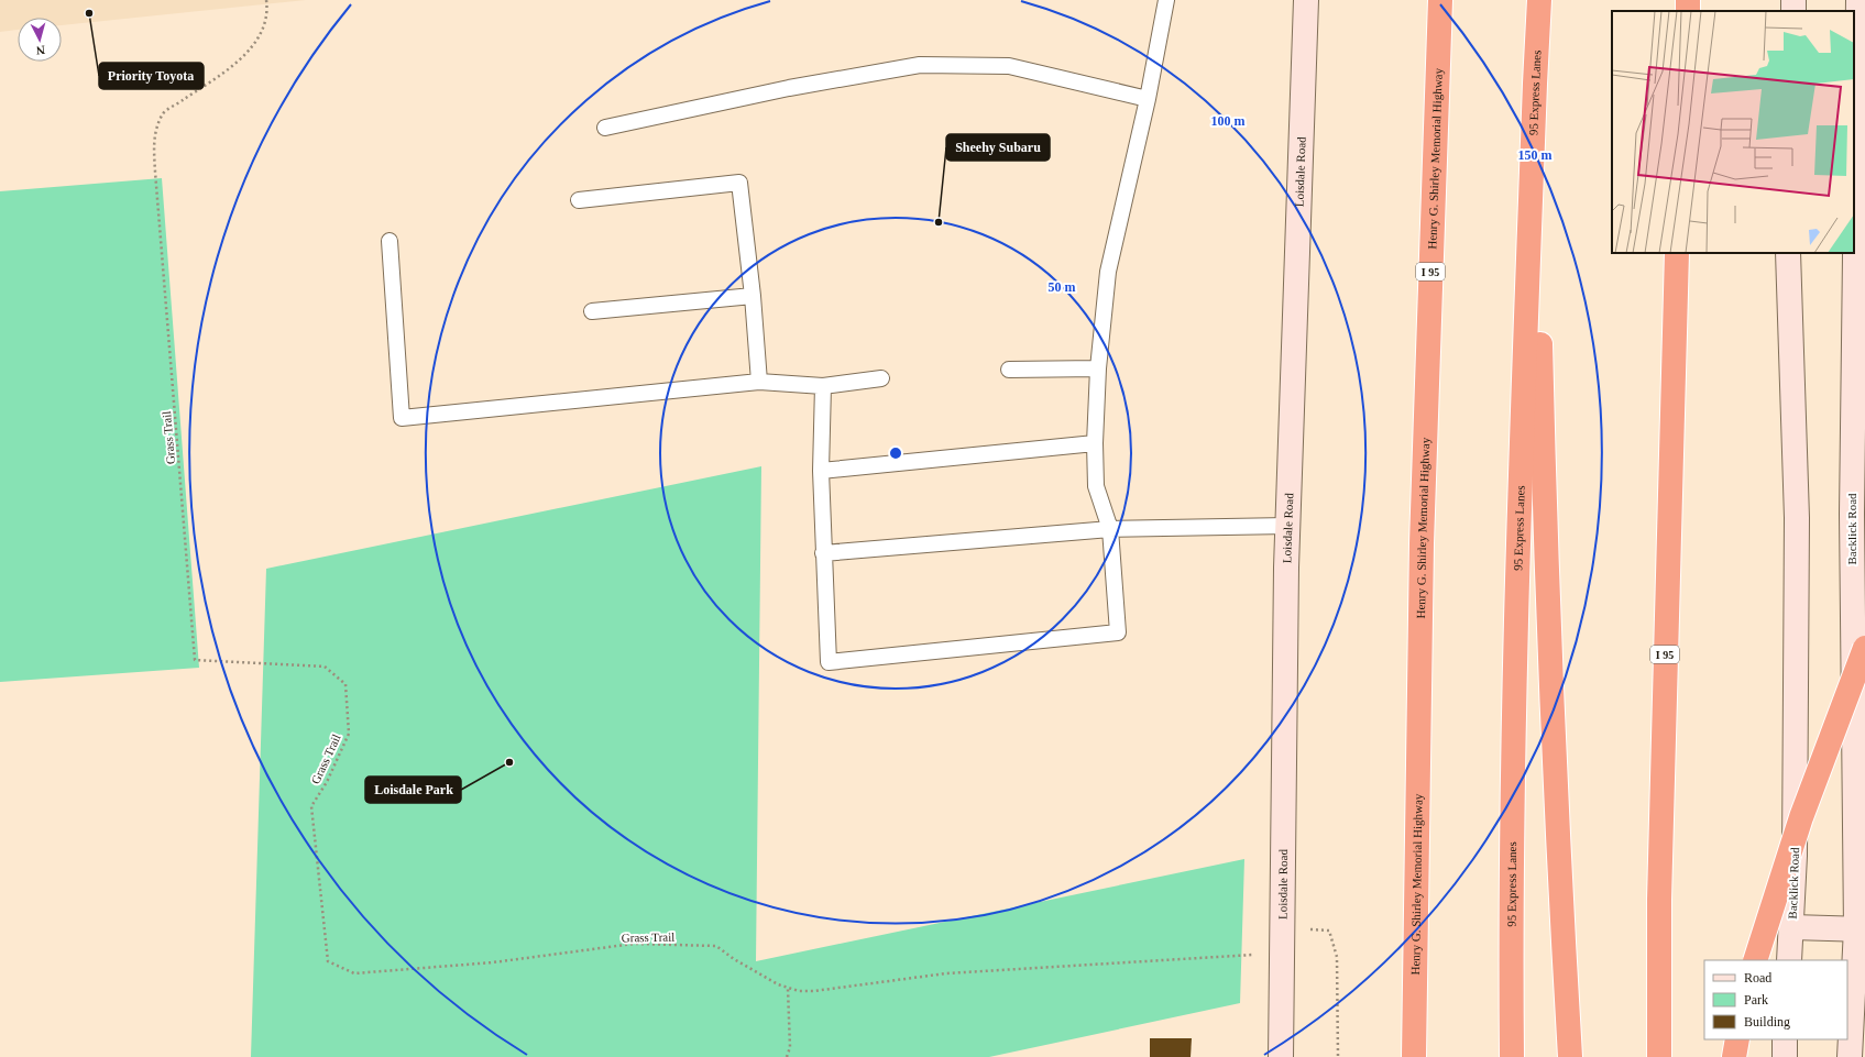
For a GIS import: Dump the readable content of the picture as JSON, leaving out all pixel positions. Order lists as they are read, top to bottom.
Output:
{
  "streets": {
    "highway": ["95 Express Lanes", "Henry G. Shirley Memorial Highway", "I 95"],
    "main road": ["Loisdale Road", "Backlick Road"],
    "path": ["Grass Trail"]
  },
  "places": ["Priority Toyota", "Sheehy Subaru", "Loisdale Park"],
  "legend": ["Road", "Park", "Building"],
  "north": "bottom",
  "rings": ["100 m", "150 m", "50 m"]
}
